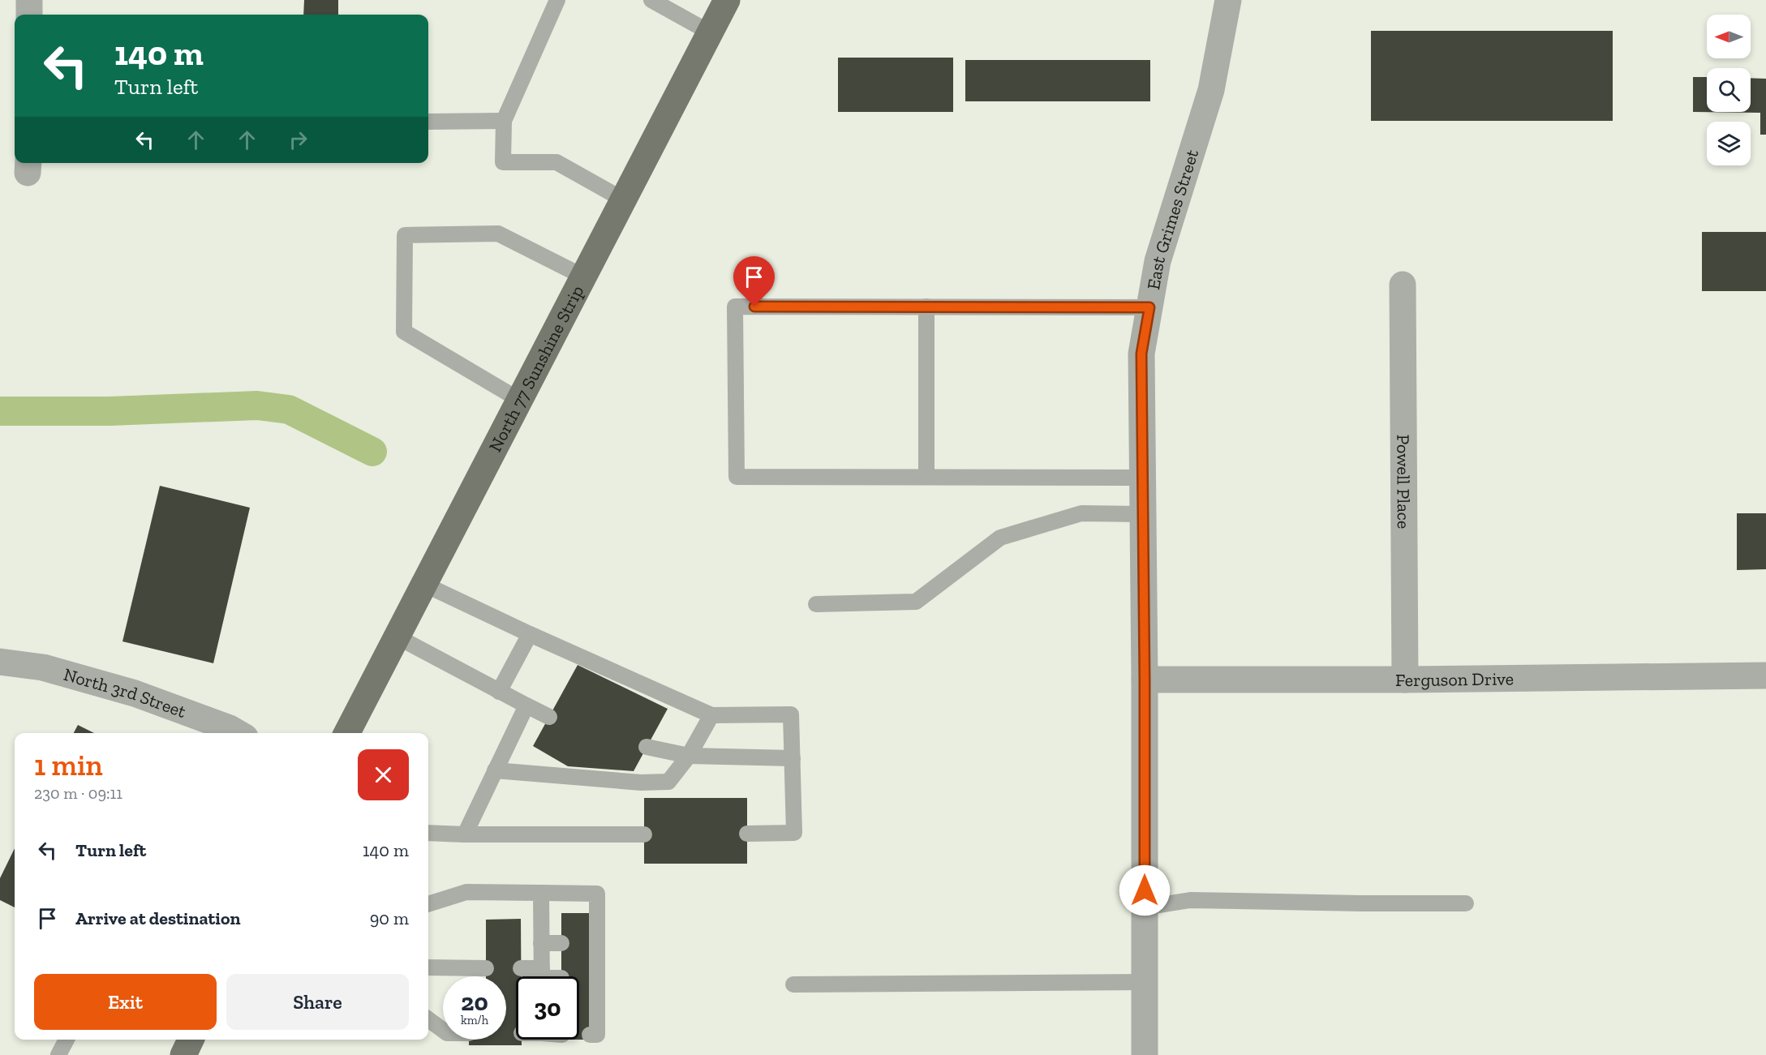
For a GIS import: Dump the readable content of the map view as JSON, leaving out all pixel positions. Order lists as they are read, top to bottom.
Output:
{
  "streets": {
    "main road": ["North 77 Sunshine Strip"],
    "street": [
      "East Grimes Street",
      "Powell Place",
      "Ferguson Drive",
      "North 3rd Street"
    ]
  },
  "crossings": [
    ["East Grimes Street", "Ferguson Drive"],
    ["Powell Place", "Ferguson Drive"]
  ],
  "north": "left",
  "page": {
    "turn": ["140 m", "Turn left"],
    "heading": ["1 min", "230 m · 09:11"],
    "list": [
      {
        "name": "Turn left",
        "value": "140 m"
      },
      {
        "name": "Arrive at destination",
        "value": "90 m"
      }
    ],
    "buttons": ["Exit", "Share"],
    "speed": "20 km/h",
    "limit": "30"
  }
}
